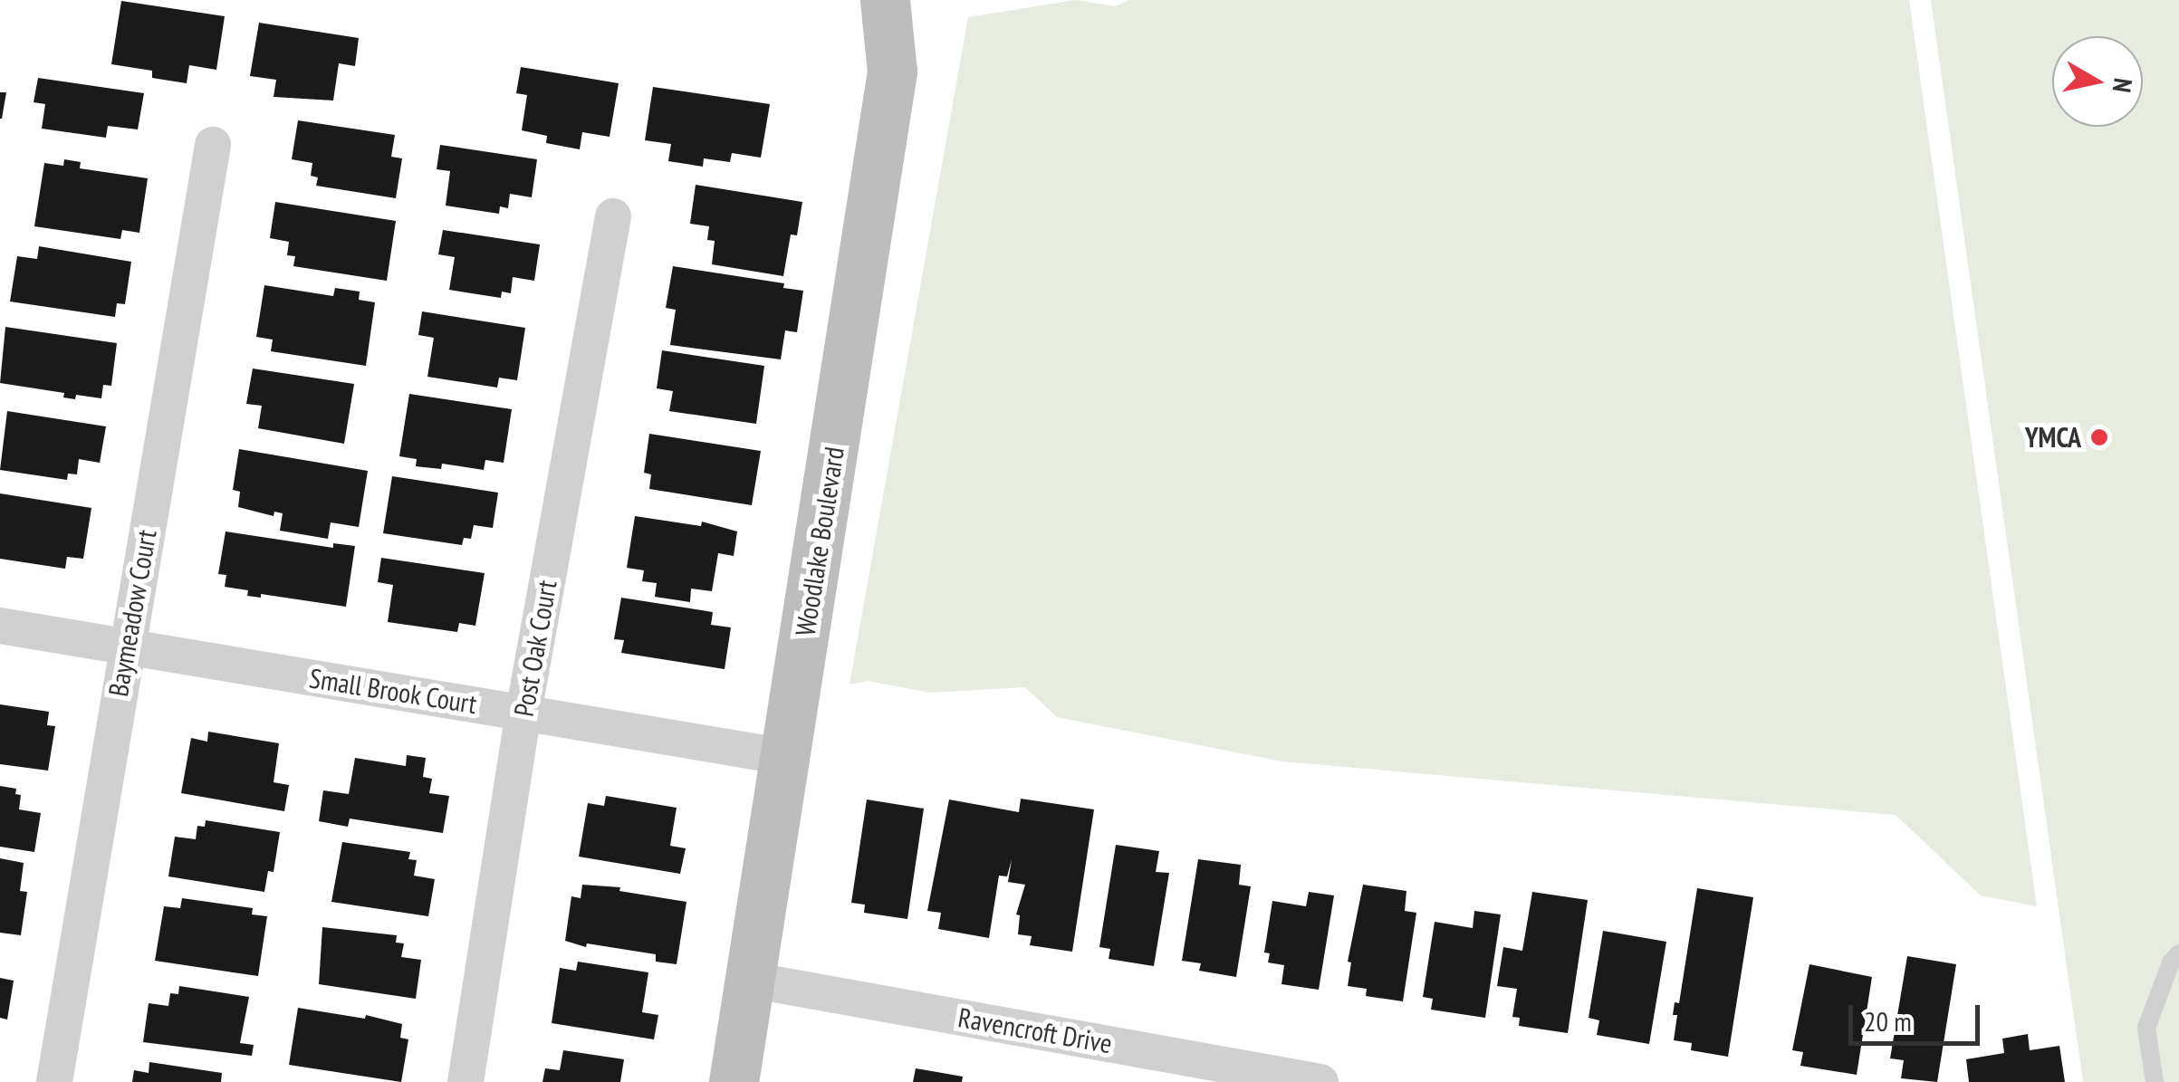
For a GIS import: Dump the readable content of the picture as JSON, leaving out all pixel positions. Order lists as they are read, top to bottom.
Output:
{
  "streets": {
    "street": [
      "Woodlake Boulevard",
      "Baymeadow Court",
      "Post Oak Court",
      "Small Brook Court",
      "Ravencroft Drive"
    ]
  },
  "crossings": [
    ["Woodlake Boulevard", "Small Brook Court"],
    ["Woodlake Boulevard", "Ravencroft Drive"],
    ["Baymeadow Court", "Small Brook Court"],
    ["Post Oak Court", "Small Brook Court"]
  ],
  "places": ["YMCA"],
  "scale_bar": "20 m",
  "north": "right"
}
